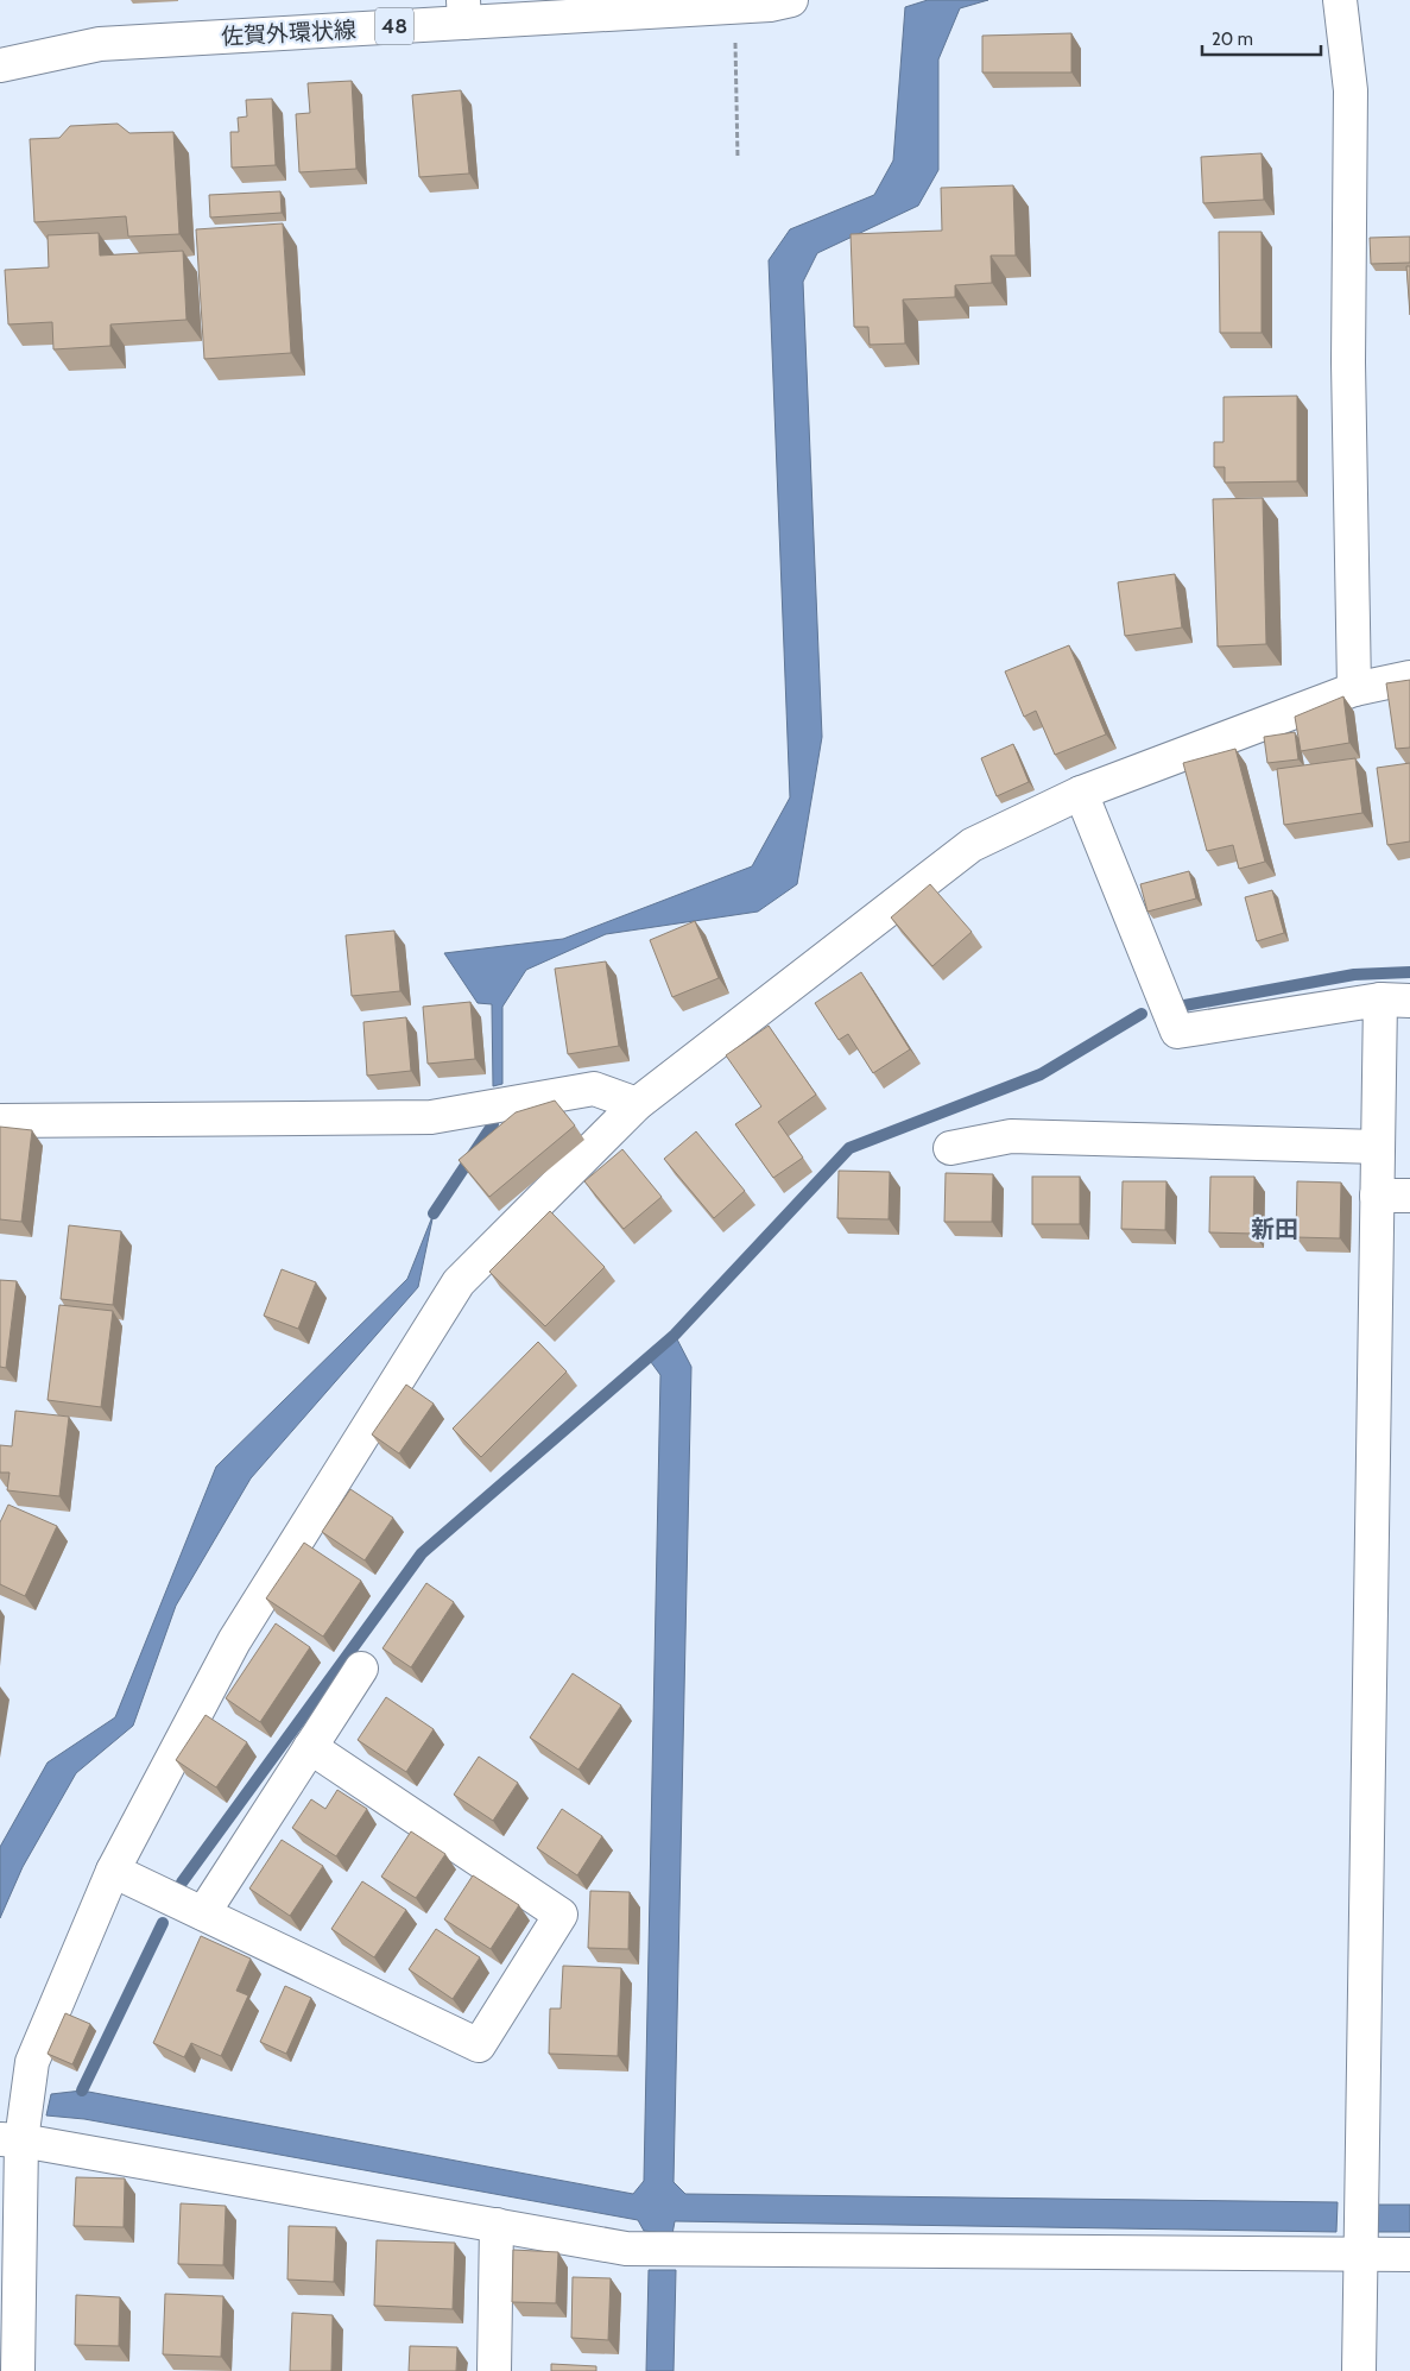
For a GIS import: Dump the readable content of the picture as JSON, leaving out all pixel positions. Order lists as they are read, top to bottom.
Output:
{
  "streets": {
    "street": ["48", "佐賀外環状線"]
  },
  "districts": ["新田"],
  "scale_bar": "20 m"
}
